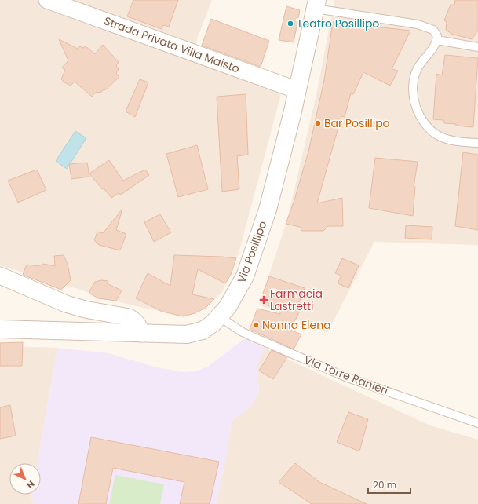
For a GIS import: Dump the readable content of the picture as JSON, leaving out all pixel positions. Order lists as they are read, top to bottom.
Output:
{
  "streets": {
    "street": ["Strada Privata Villa Maisto", "Via Posillipo"],
    "lane": ["Via Torre Ranieri"]
  },
  "crossings": [
    ["Strada Privata Villa Maisto", "Via Posillipo"],
    ["Via Posillipo", "Via Torre Ranieri"]
  ],
  "places": {
    "other": ["Teatro Posillipo", "Bar Posillipo", "Nonna Elena"],
    "health": ["Farmacia Lastretti"]
  },
  "scale_bar": "20 m",
  "north": "bottom right"
}
